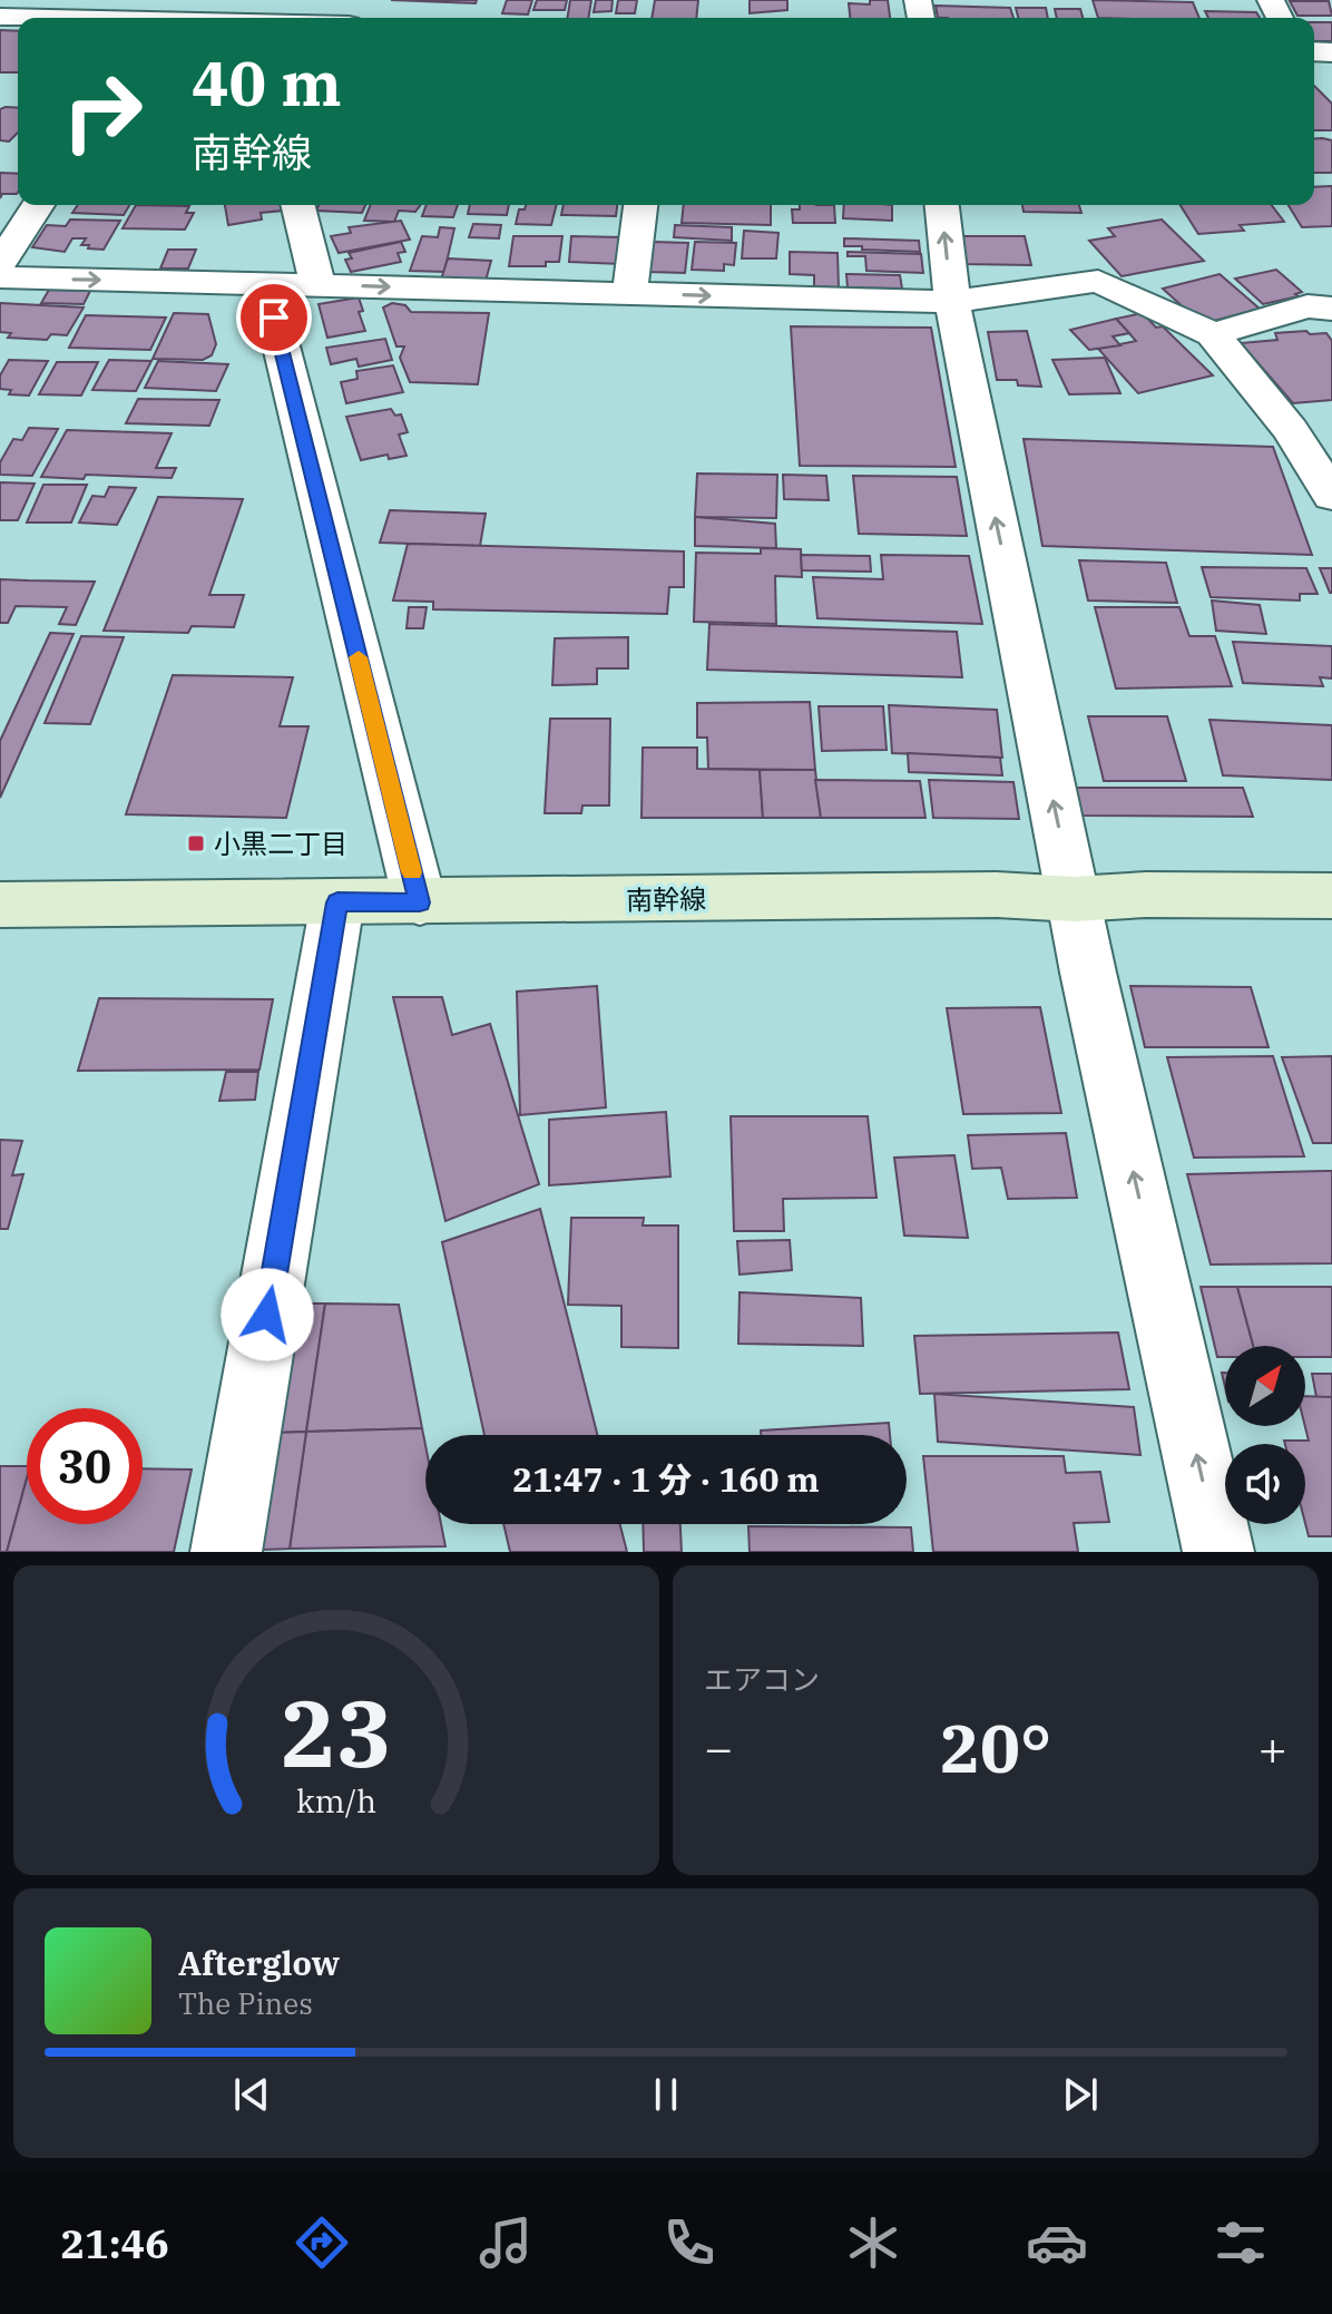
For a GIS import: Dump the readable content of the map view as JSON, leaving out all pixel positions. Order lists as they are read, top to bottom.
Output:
{
  "streets": {
    "main road": ["南幹線"]
  },
  "places": {
    "transit": ["小黒二丁目"]
  },
  "north": "top right",
  "page": {
    "turn": ["40 m", "南幹線"],
    "limit": "30",
    "trip": "21:47 · 1 分 · 160 m",
    "tile": "エアコン",
    "heat": ["−", "20°", "+"],
    "song": ["Afterglow", "The Pines"],
    "tabs": "21:46",
    "gauge": ["23", "km/h"]
  }
}
